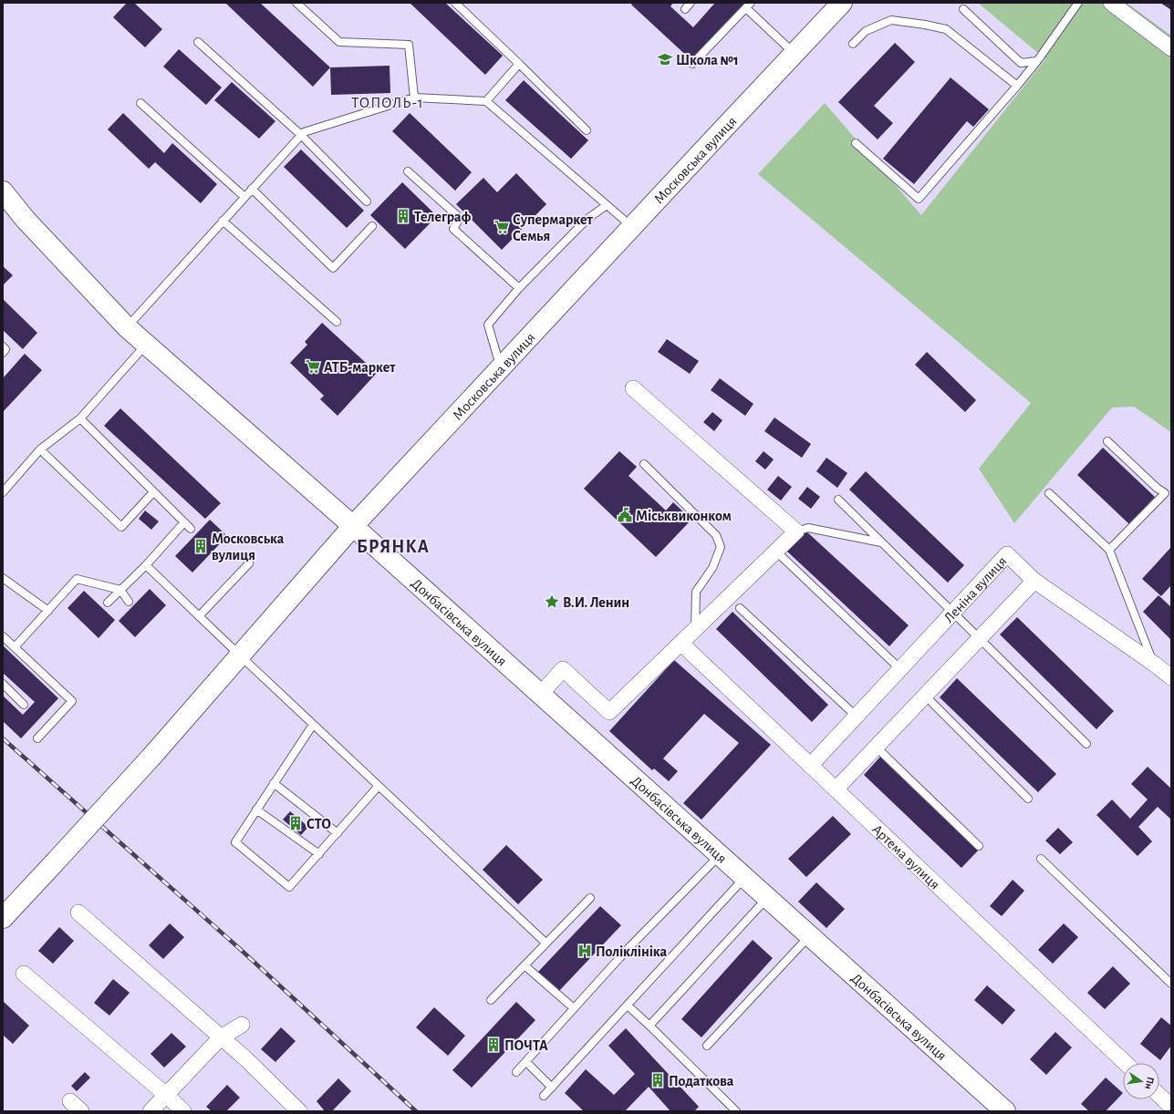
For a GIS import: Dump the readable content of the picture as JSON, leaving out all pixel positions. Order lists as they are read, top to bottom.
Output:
{
  "streets": {
    "street": [
      "Московська вулиця",
      "Леніна вулиця",
      "Донбасівська вулиця",
      "Артема вулиця"
    ]
  },
  "crossings": [
    ["Московська вулиця", "Донбасівська вулиця"],
    ["Леніна вулиця", "Артема вулиця"]
  ],
  "districts": ["ТОПОЛЬ-1", "БРЯНКА"],
  "places": {
    "school or university": ["Школа №1"],
    "building": [
      "Телеграф",
      "Московська вулиця",
      "СТО",
      "ПОЧТА",
      "Податкова"
    ],
    "supermarket": ["Супермаркет Семья", "АТБ-маркет"],
    "public building": ["Міськвиконком"],
    "place": ["В.И. Ленин"],
    "hospital": ["Поліклініка"]
  },
  "north": "right"
}
